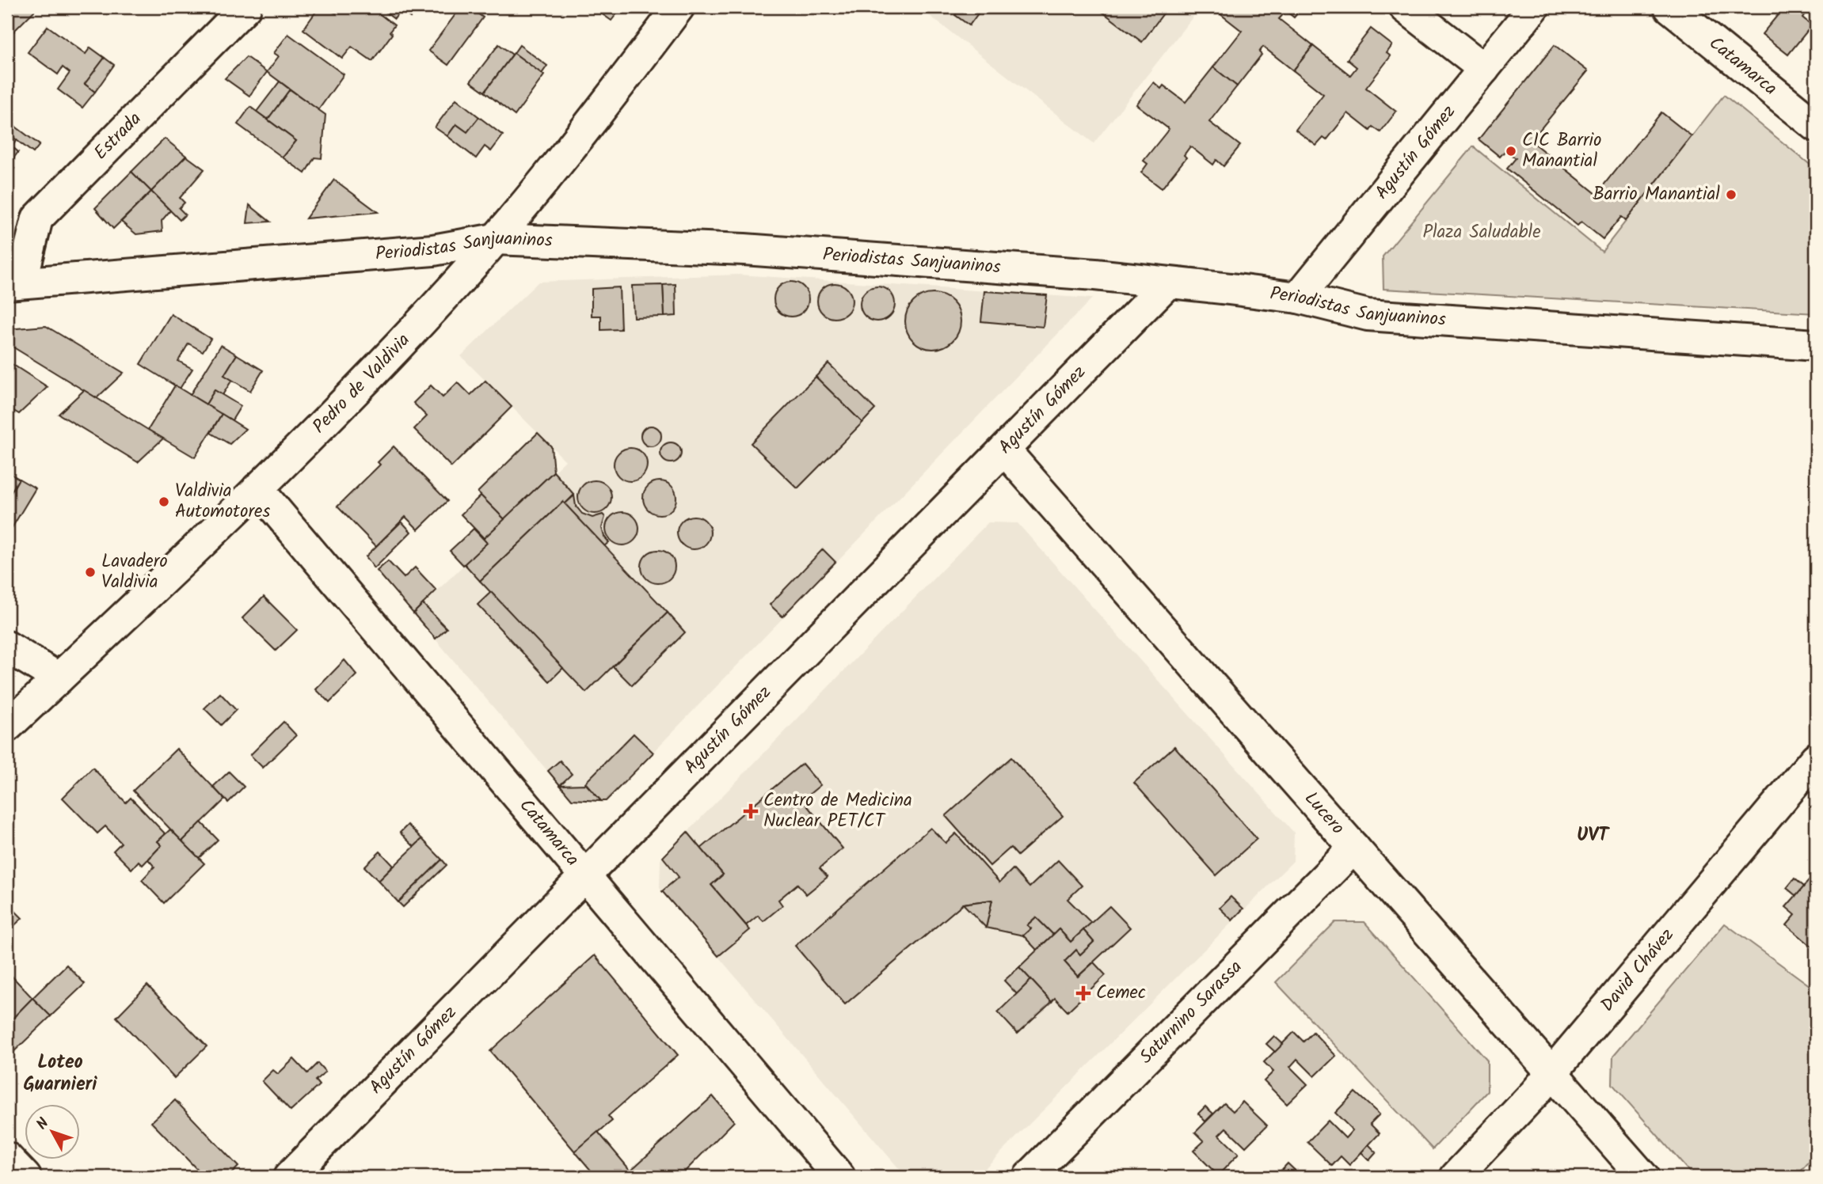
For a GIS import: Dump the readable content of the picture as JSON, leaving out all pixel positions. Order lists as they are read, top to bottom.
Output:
{
  "streets": {
    "street": [
      "Catamarca",
      "Estrada",
      "Agustín Gómez",
      "Periodistas Sanjuaninos",
      "Pedro de Valdivia",
      "Lucero",
      "David Chávez",
      "Saturnino Sarassa"
    ]
  },
  "crossings": [
    ["Catamarca", "Agustín Gómez"],
    ["Catamarca", "Pedro de Valdivia"],
    ["Estrada", "Periodistas Sanjuaninos"],
    ["Agustín Gómez", "Periodistas Sanjuaninos"],
    ["Agustín Gómez", "Lucero"],
    ["Periodistas Sanjuaninos", "Pedro de Valdivia"],
    ["Lucero", "David Chávez"],
    ["Lucero", "Saturnino Sarassa"]
  ],
  "districts": ["UVT", "Loteo Guarnieri"],
  "parks": ["Plaza Saludable"],
  "places": {
    "other": [
      "CIC Barrio Manantial",
      "Barrio Manantial",
      "Valdivia Automotores",
      "Lavadero Valdivia"
    ],
    "health": ["Centro de Medicina Nuclear PET/CT", "Cemec"]
  },
  "north": "top left"
}
